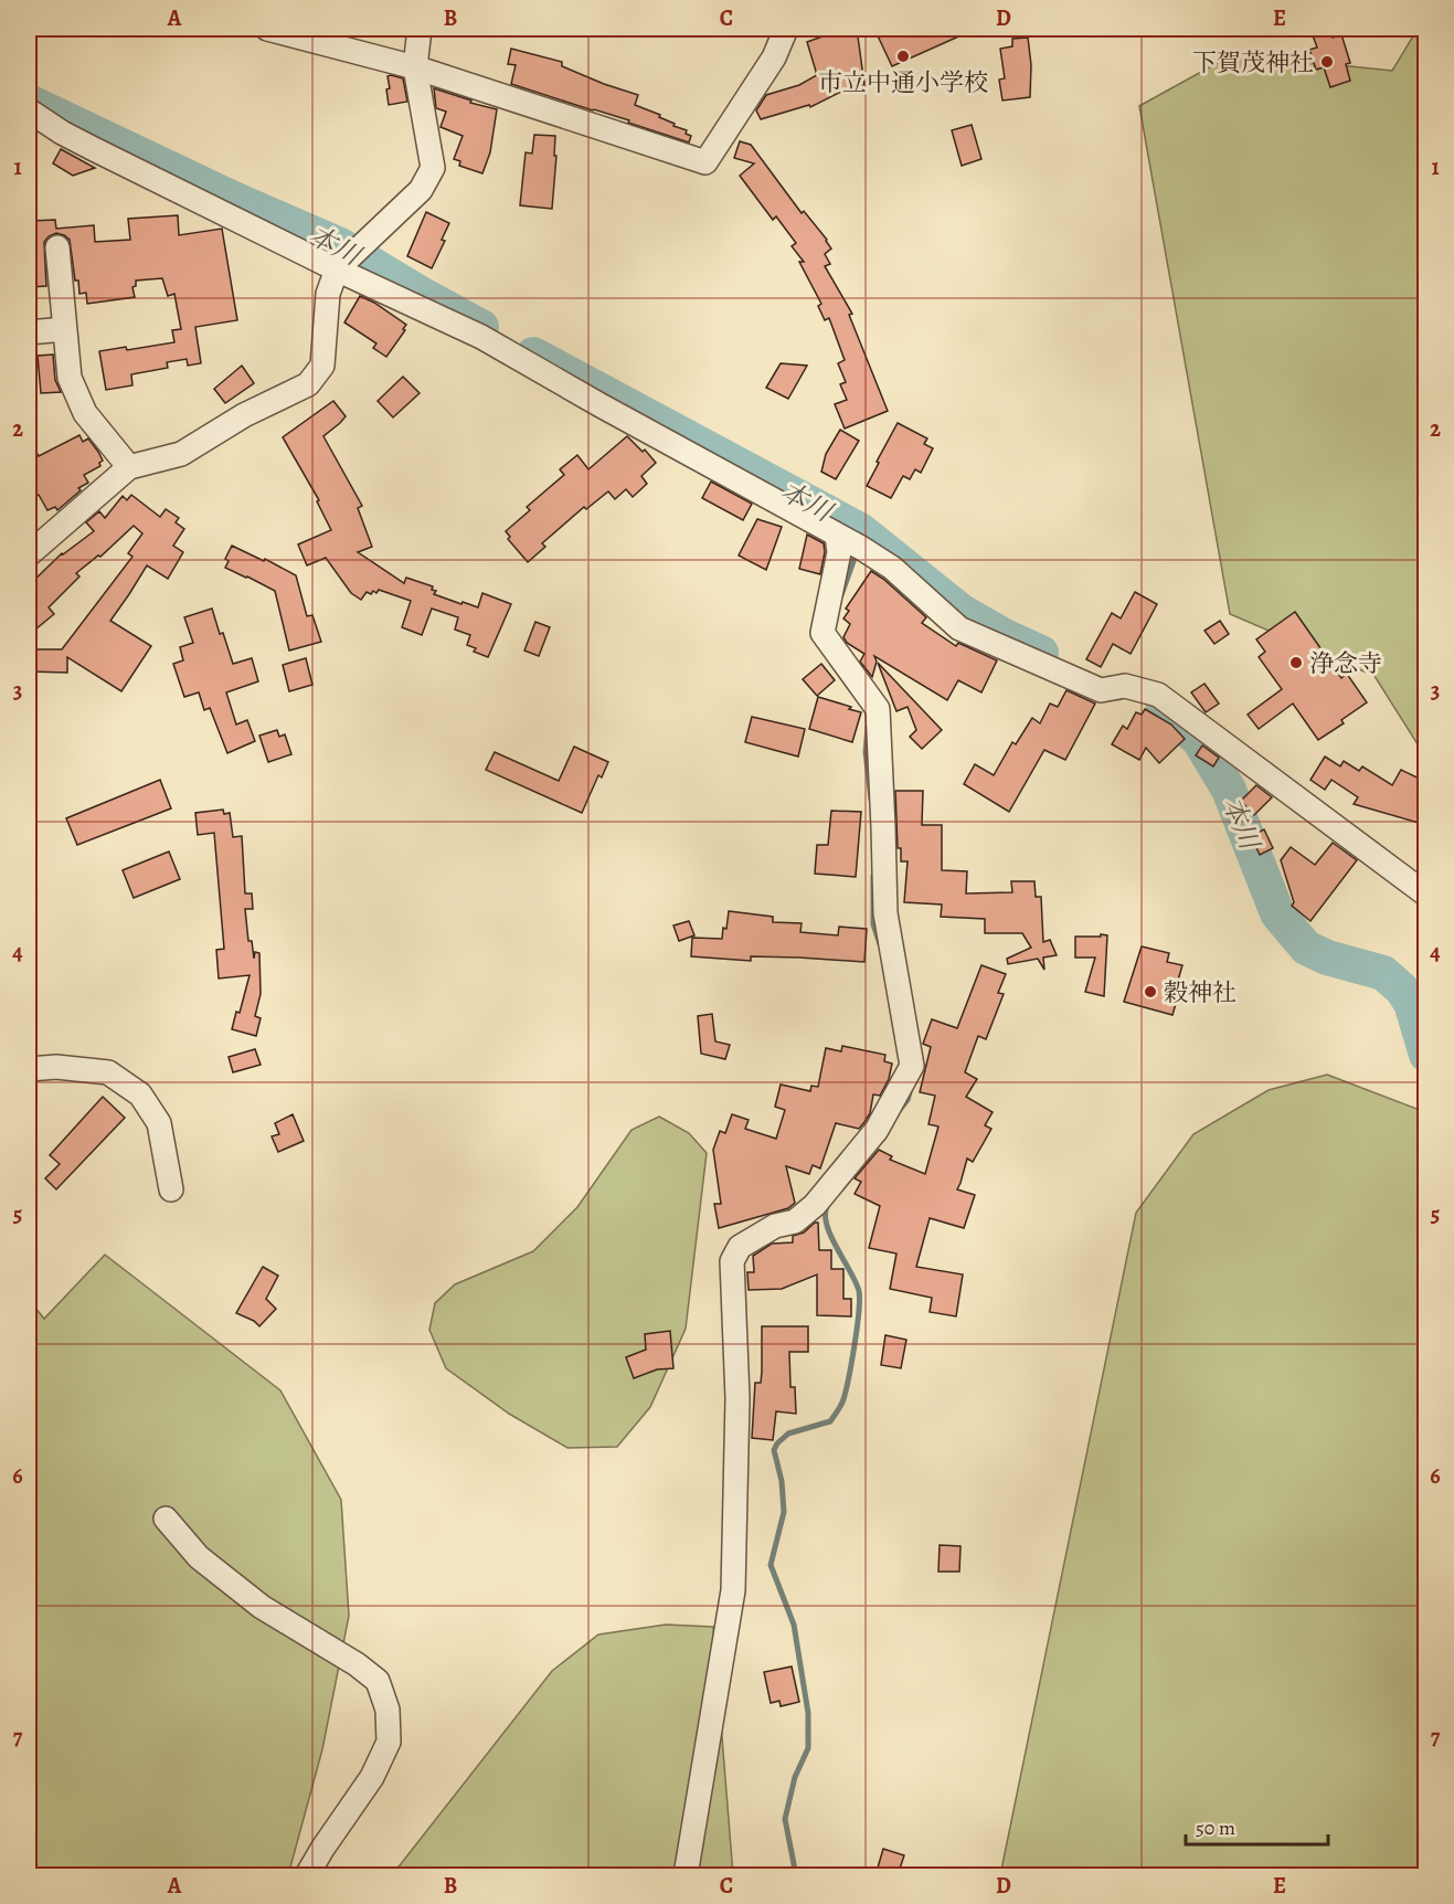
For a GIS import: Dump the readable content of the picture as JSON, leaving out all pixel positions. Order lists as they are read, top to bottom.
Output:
{
  "water": ["本川"],
  "places": [
    "市立中通小学校",
    "下賀茂神社",
    "浄念寺",
    "穀神社"
  ],
  "scale_bar": "50 m",
  "grid": {
    "columns": [
      "A",
      "B",
      "C",
      "D",
      "E"
    ],
    "rows": [
      "1",
      "2",
      "3",
      "4",
      "5",
      "6",
      "7"
    ]
  }
}
